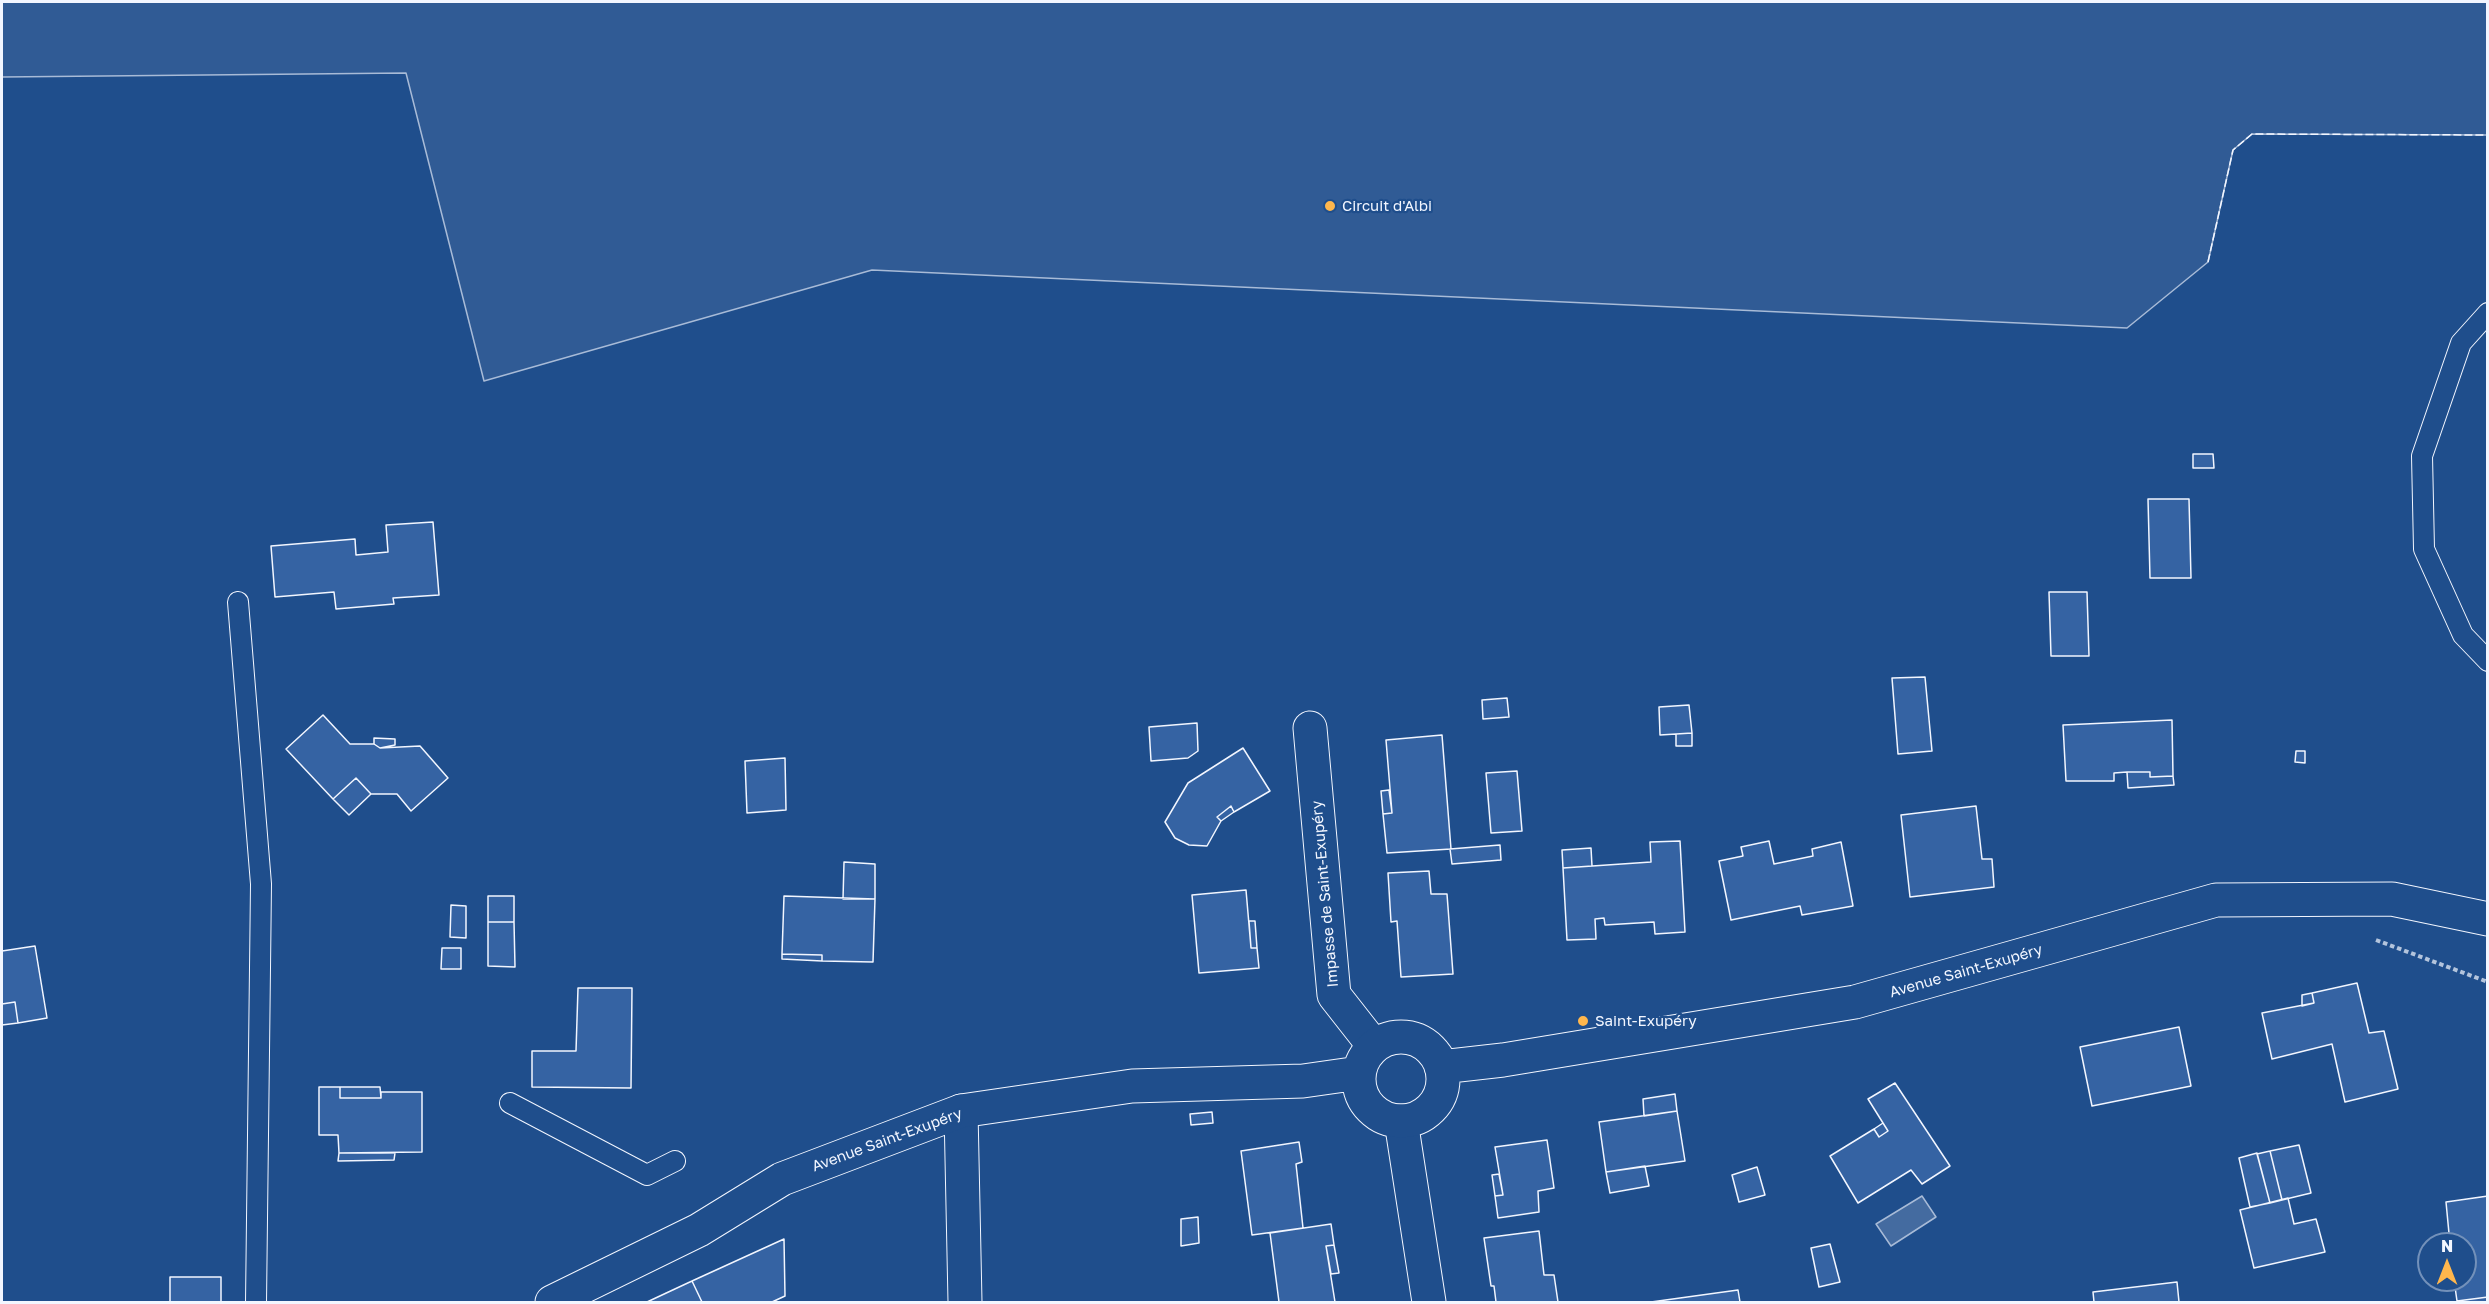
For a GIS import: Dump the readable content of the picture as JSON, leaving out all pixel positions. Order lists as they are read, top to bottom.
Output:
{
  "streets": {
    "street": ["Impasse de Saint-Exupéry", "Avenue Saint-Exupéry"]
  },
  "crossings": [
    ["Impasse de Saint-Exupéry", "Avenue Saint-Exupéry"]
  ],
  "places": ["Circuit d'Albi", "Saint-Exupéry"],
  "north": "top"
}
